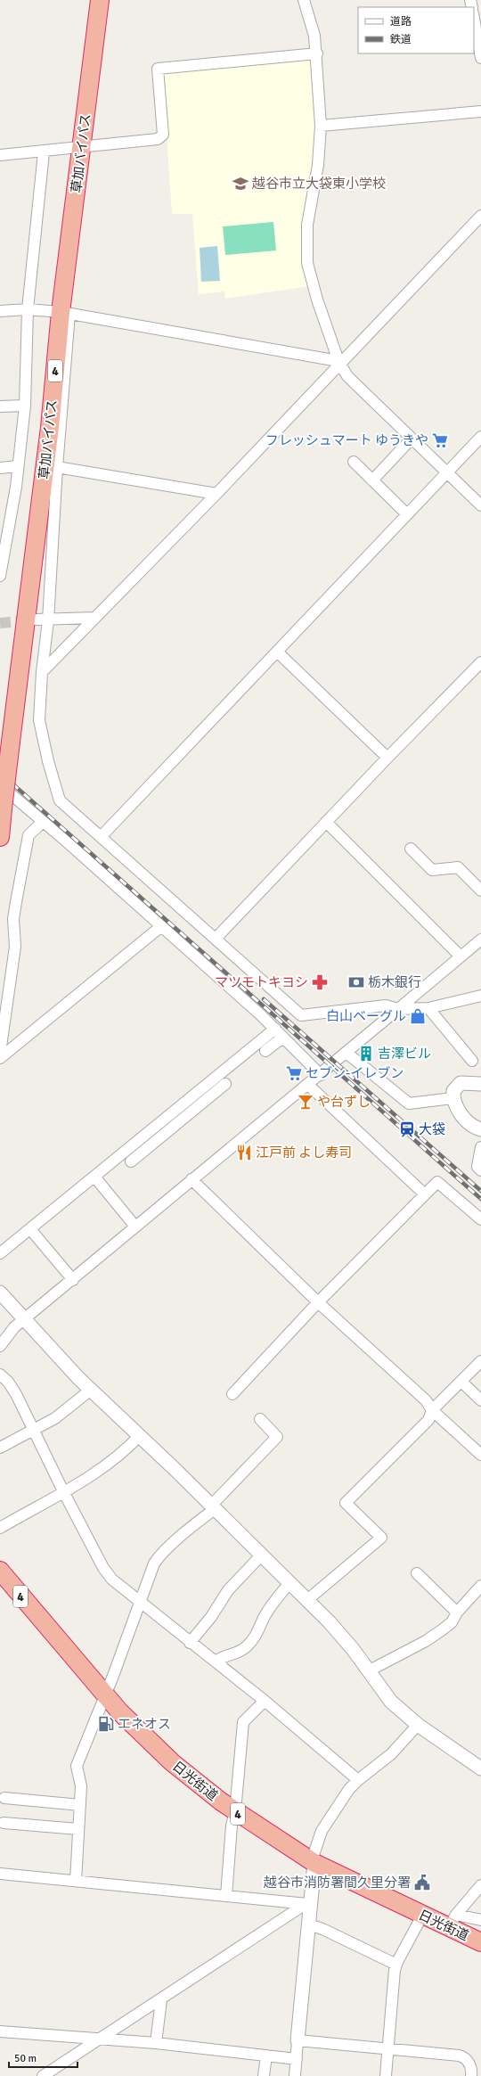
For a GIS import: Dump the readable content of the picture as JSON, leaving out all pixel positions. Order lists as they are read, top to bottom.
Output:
{
  "streets": {
    "highway": ["草加バイパス", "4", "日光街道"]
  },
  "places": {
    "school or university": ["越谷市立大袋東小学校"],
    "supermarket": ["フレッシュマート ゆうきや", "セブン-イレブン"],
    "pharmacy": ["マツモトキヨシ"],
    "bank": ["栃木銀行"],
    "shop": ["白山ベーグル"],
    "building": ["吉澤ビル"],
    "bar": ["や台ずし"],
    "station": ["大袋"],
    "restaurant": ["江戸前 よし寿司"],
    "fuel station": ["エネオス"],
    "public building": ["越谷市消防署間久里分署"]
  },
  "legend": ["道路", "鉄道"],
  "scale_bar": "50 m"
}
